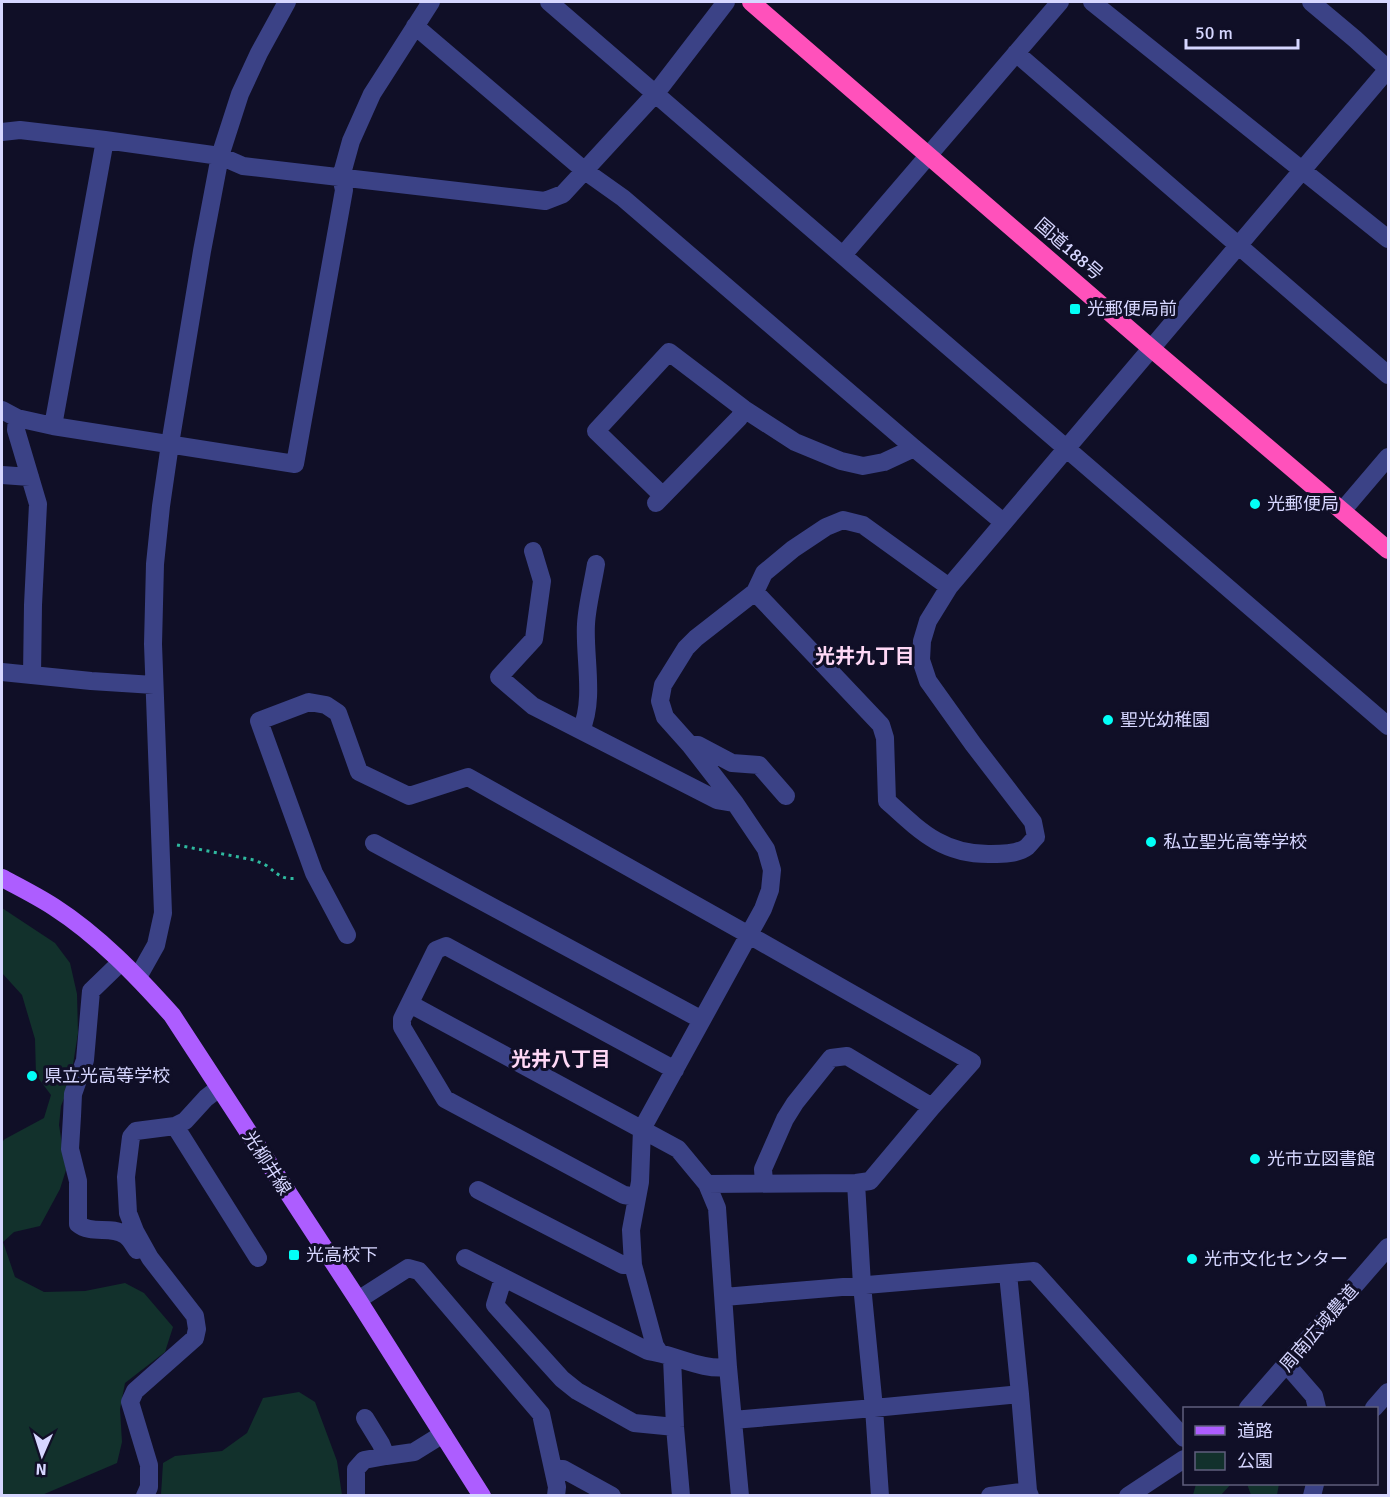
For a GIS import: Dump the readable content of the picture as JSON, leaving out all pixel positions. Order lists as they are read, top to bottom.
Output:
{
  "streets": {
    "highway": ["国道188号"],
    "main road": ["光柳井線"],
    "street": ["周南広域農道"]
  },
  "districts": ["光井九丁目", "光井八丁目"],
  "places": {
    "transit": ["光郵便局前", "光高校下"],
    "other": [
      "光郵便局",
      "聖光幼稚園",
      "私立聖光高等学校",
      "県立光高等学校",
      "光市立図書館",
      "光市文化センター"
    ]
  },
  "legend": ["道路", "公園"],
  "scale_bar": "50 m",
  "north": "bottom"
}
